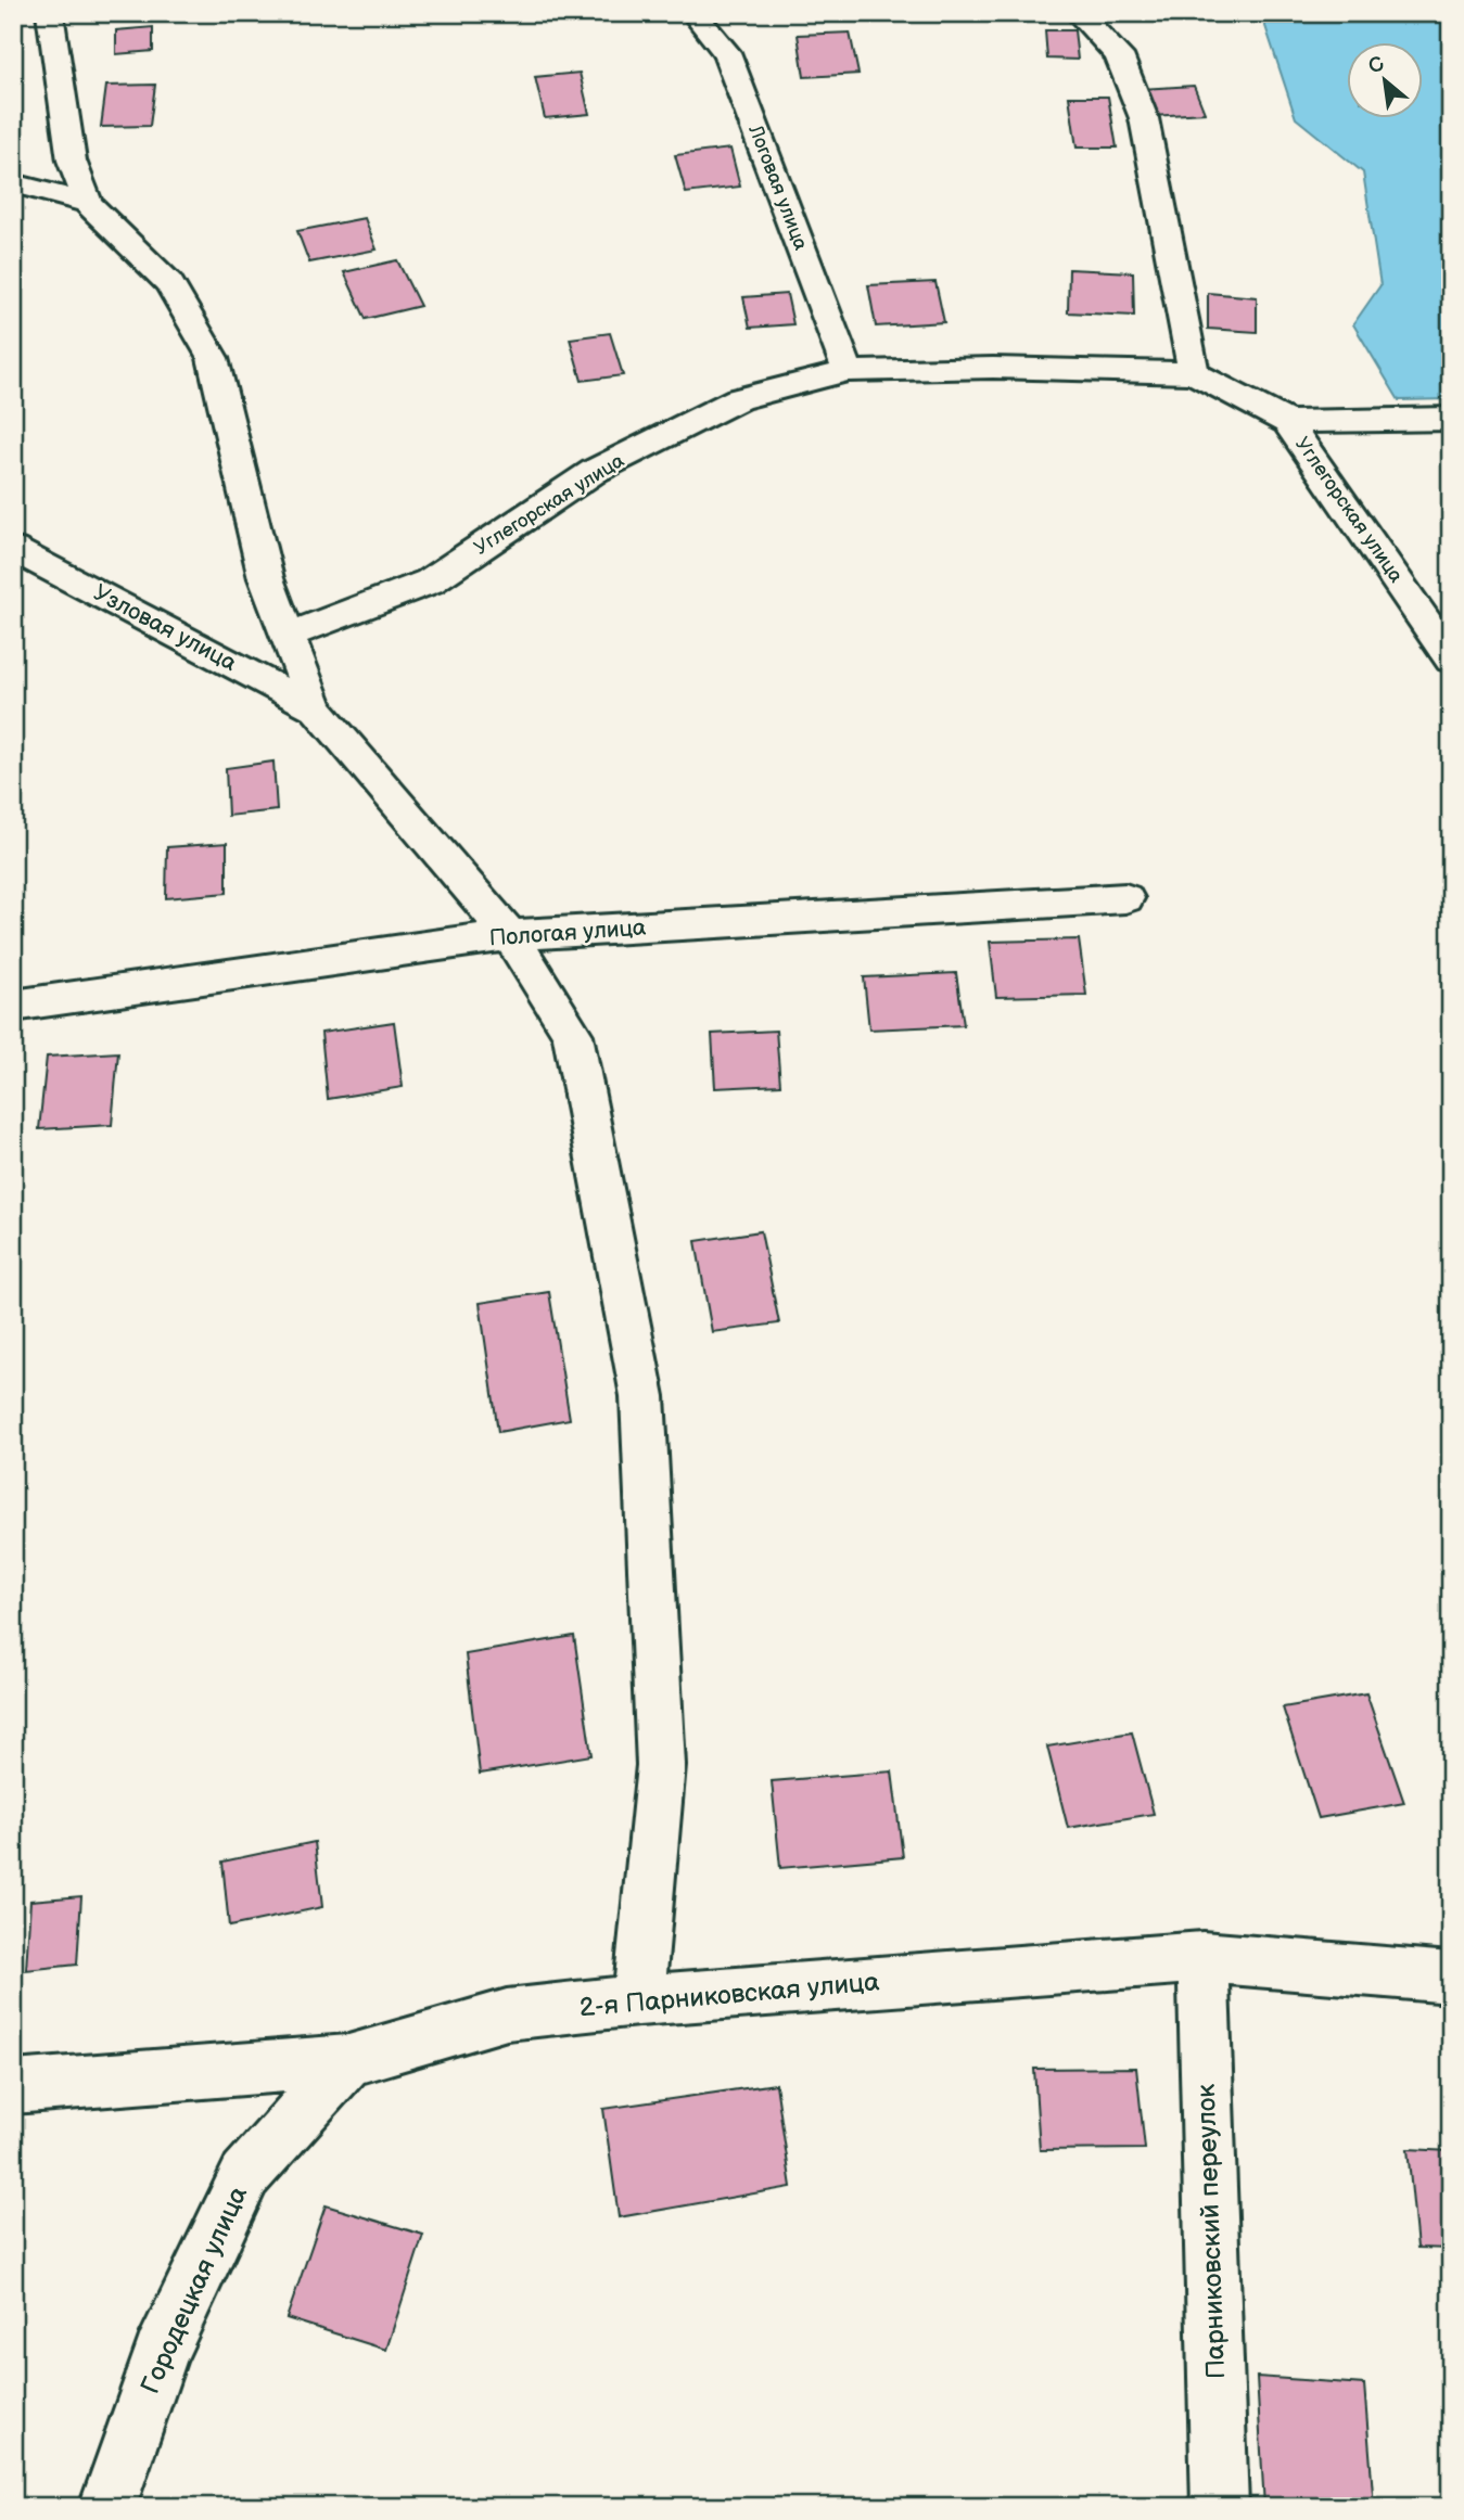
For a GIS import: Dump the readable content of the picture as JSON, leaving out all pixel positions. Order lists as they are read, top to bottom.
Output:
{
  "streets": {
    "street": [
      "Логовая улица",
      "Углегорская улица",
      "Узловая улица",
      "Пологая улица",
      "2-я Парниковская улица",
      "Парниковский переулок",
      "Городецкая улица"
    ]
  },
  "crossings": [
    ["Логовая улица", "Углегорская улица"],
    ["2-я Парниковская улица", "Парниковский переулок"],
    ["2-я Парниковская улица", "Городецкая улица"]
  ],
  "north": "top left"
}
